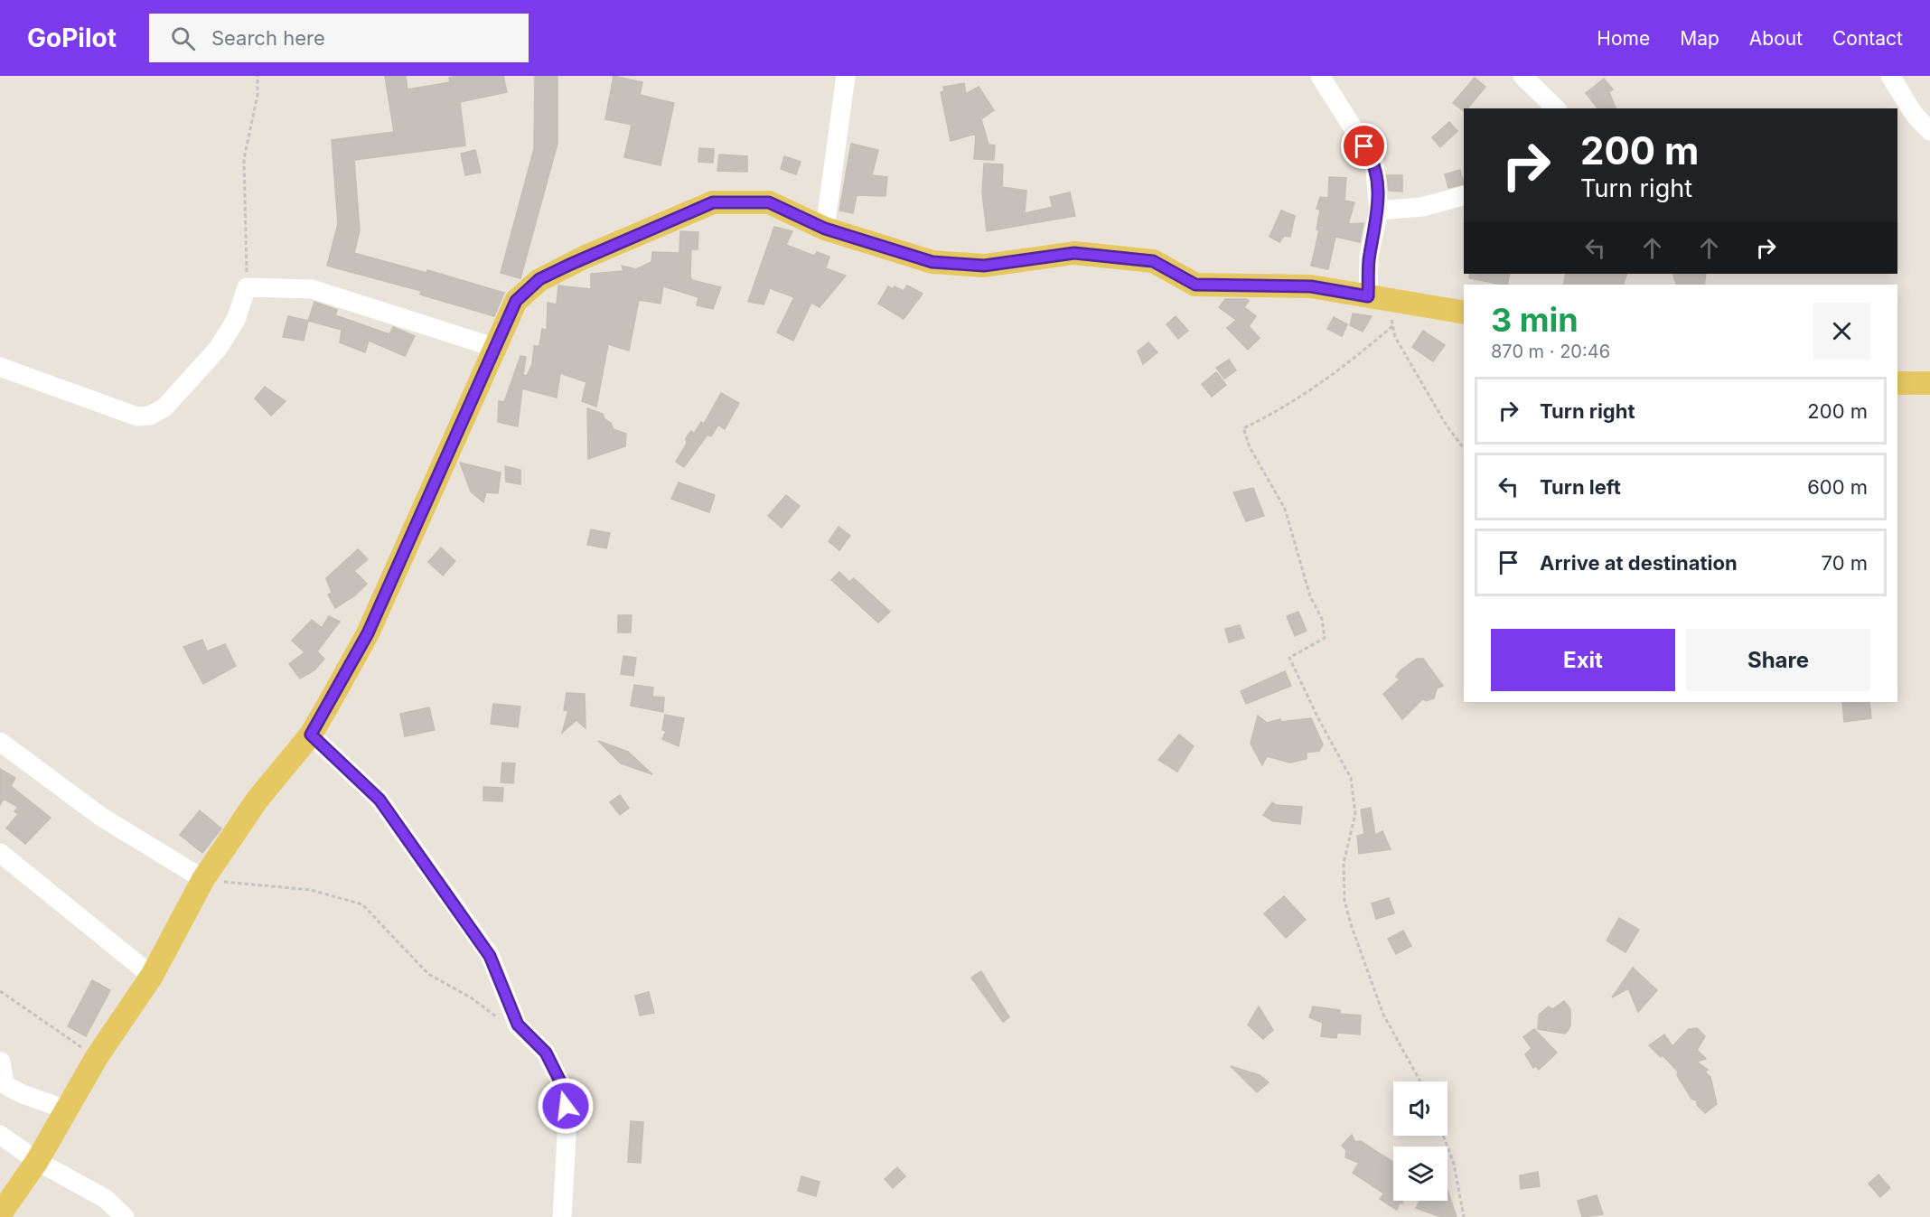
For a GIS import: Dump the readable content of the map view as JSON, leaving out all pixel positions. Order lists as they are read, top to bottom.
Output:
{
  "page": {
    "header": "GoPilot",
    "search": "Search here",
    "nav": [
      "Home",
      "Map",
      "About",
      "Contact"
    ],
    "turn": ["200 m", "Turn right"],
    "heading": ["3 min", "870 m · 20:46"],
    "list": [
      {
        "name": "Turn right",
        "value": "200 m"
      },
      {
        "name": "Turn left",
        "value": "600 m"
      },
      {
        "name": "Arrive at destination",
        "value": "70 m"
      }
    ],
    "buttons": ["Exit", "Share"]
  }
}
